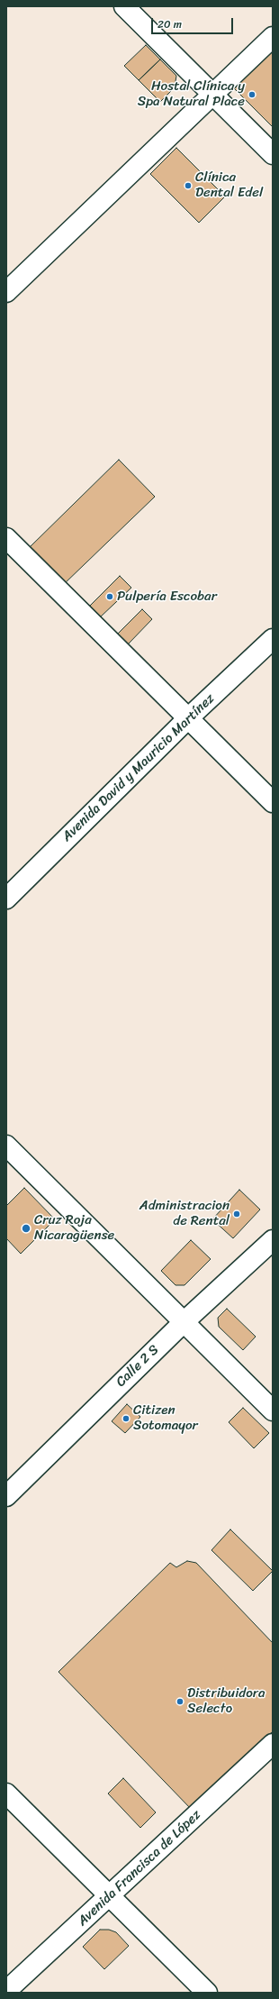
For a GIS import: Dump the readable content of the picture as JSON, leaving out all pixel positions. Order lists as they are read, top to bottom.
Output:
{
  "streets": {
    "street": ["Avenida David y Mauricio Martínez", "Calle 2 S", "Avenida Francisca de López"]
  },
  "places": [
    "Hostal Clínica y Spa Natural Place",
    "Clínica Dental Edel",
    "Pulpería Escobar",
    "Administracion de Rental",
    "Cruz Roja Nicaragüense",
    "Citizen Sotomayor",
    "Distribuidora Selecto"
  ],
  "scale_bar": "20 m"
}
